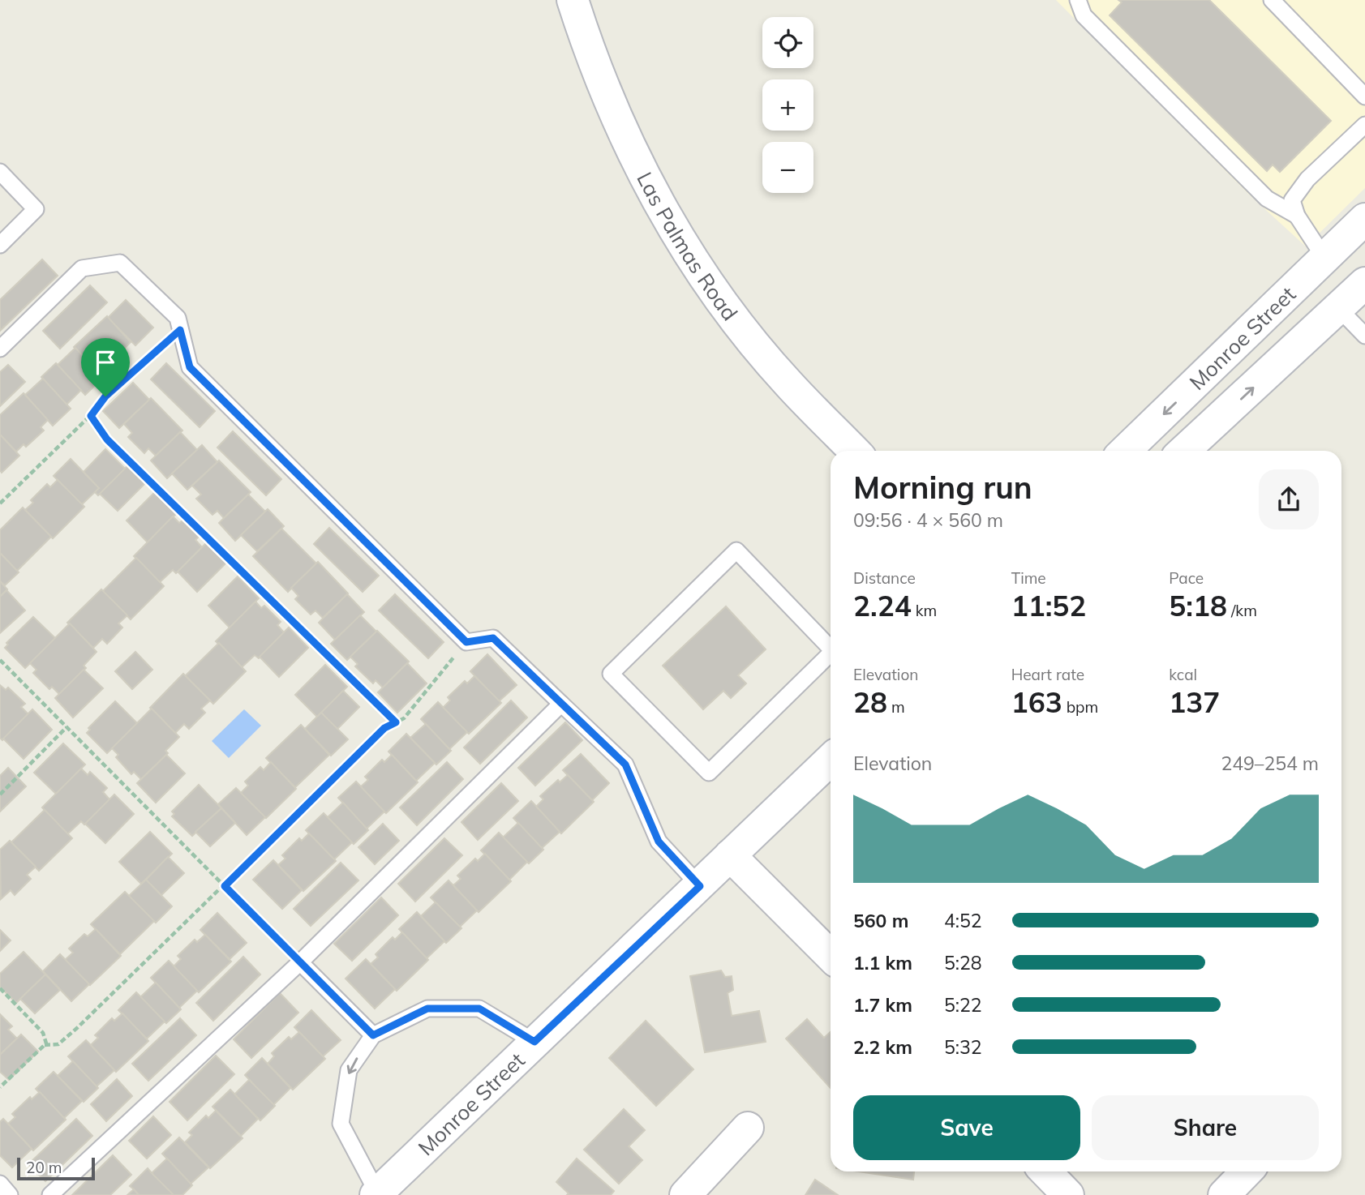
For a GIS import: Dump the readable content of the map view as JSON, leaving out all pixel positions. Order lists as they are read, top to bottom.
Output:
{
  "streets": {
    "main road": ["Las Palmas Road", "Monroe Street"]
  },
  "scale_bar": "20 m",
  "page": {
    "map_buttons": ["+", "−"],
    "heading": ["Morning run", "09:56 · 4 × 560 m"],
    "stats": [
      ["Distance", "2.24 km"],
      ["Time", "11:52"],
      ["Pace", "5:18 /km"],
      ["Elevation", "28 m"],
      ["Heart rate", "163 bpm"],
      ["kcal", "137"]
    ],
    "chart": ["Elevation", "249–254 m"],
    "list": [
      {
        "name": "560 m",
        "note": "4:52"
      },
      {
        "name": "1.1 km",
        "note": "5:28"
      },
      {
        "name": "1.7 km",
        "note": "5:22"
      },
      {
        "name": "2.2 km",
        "note": "5:32"
      }
    ],
    "buttons": ["Save", "Share"],
    "scale": "20 m"
  }
}
